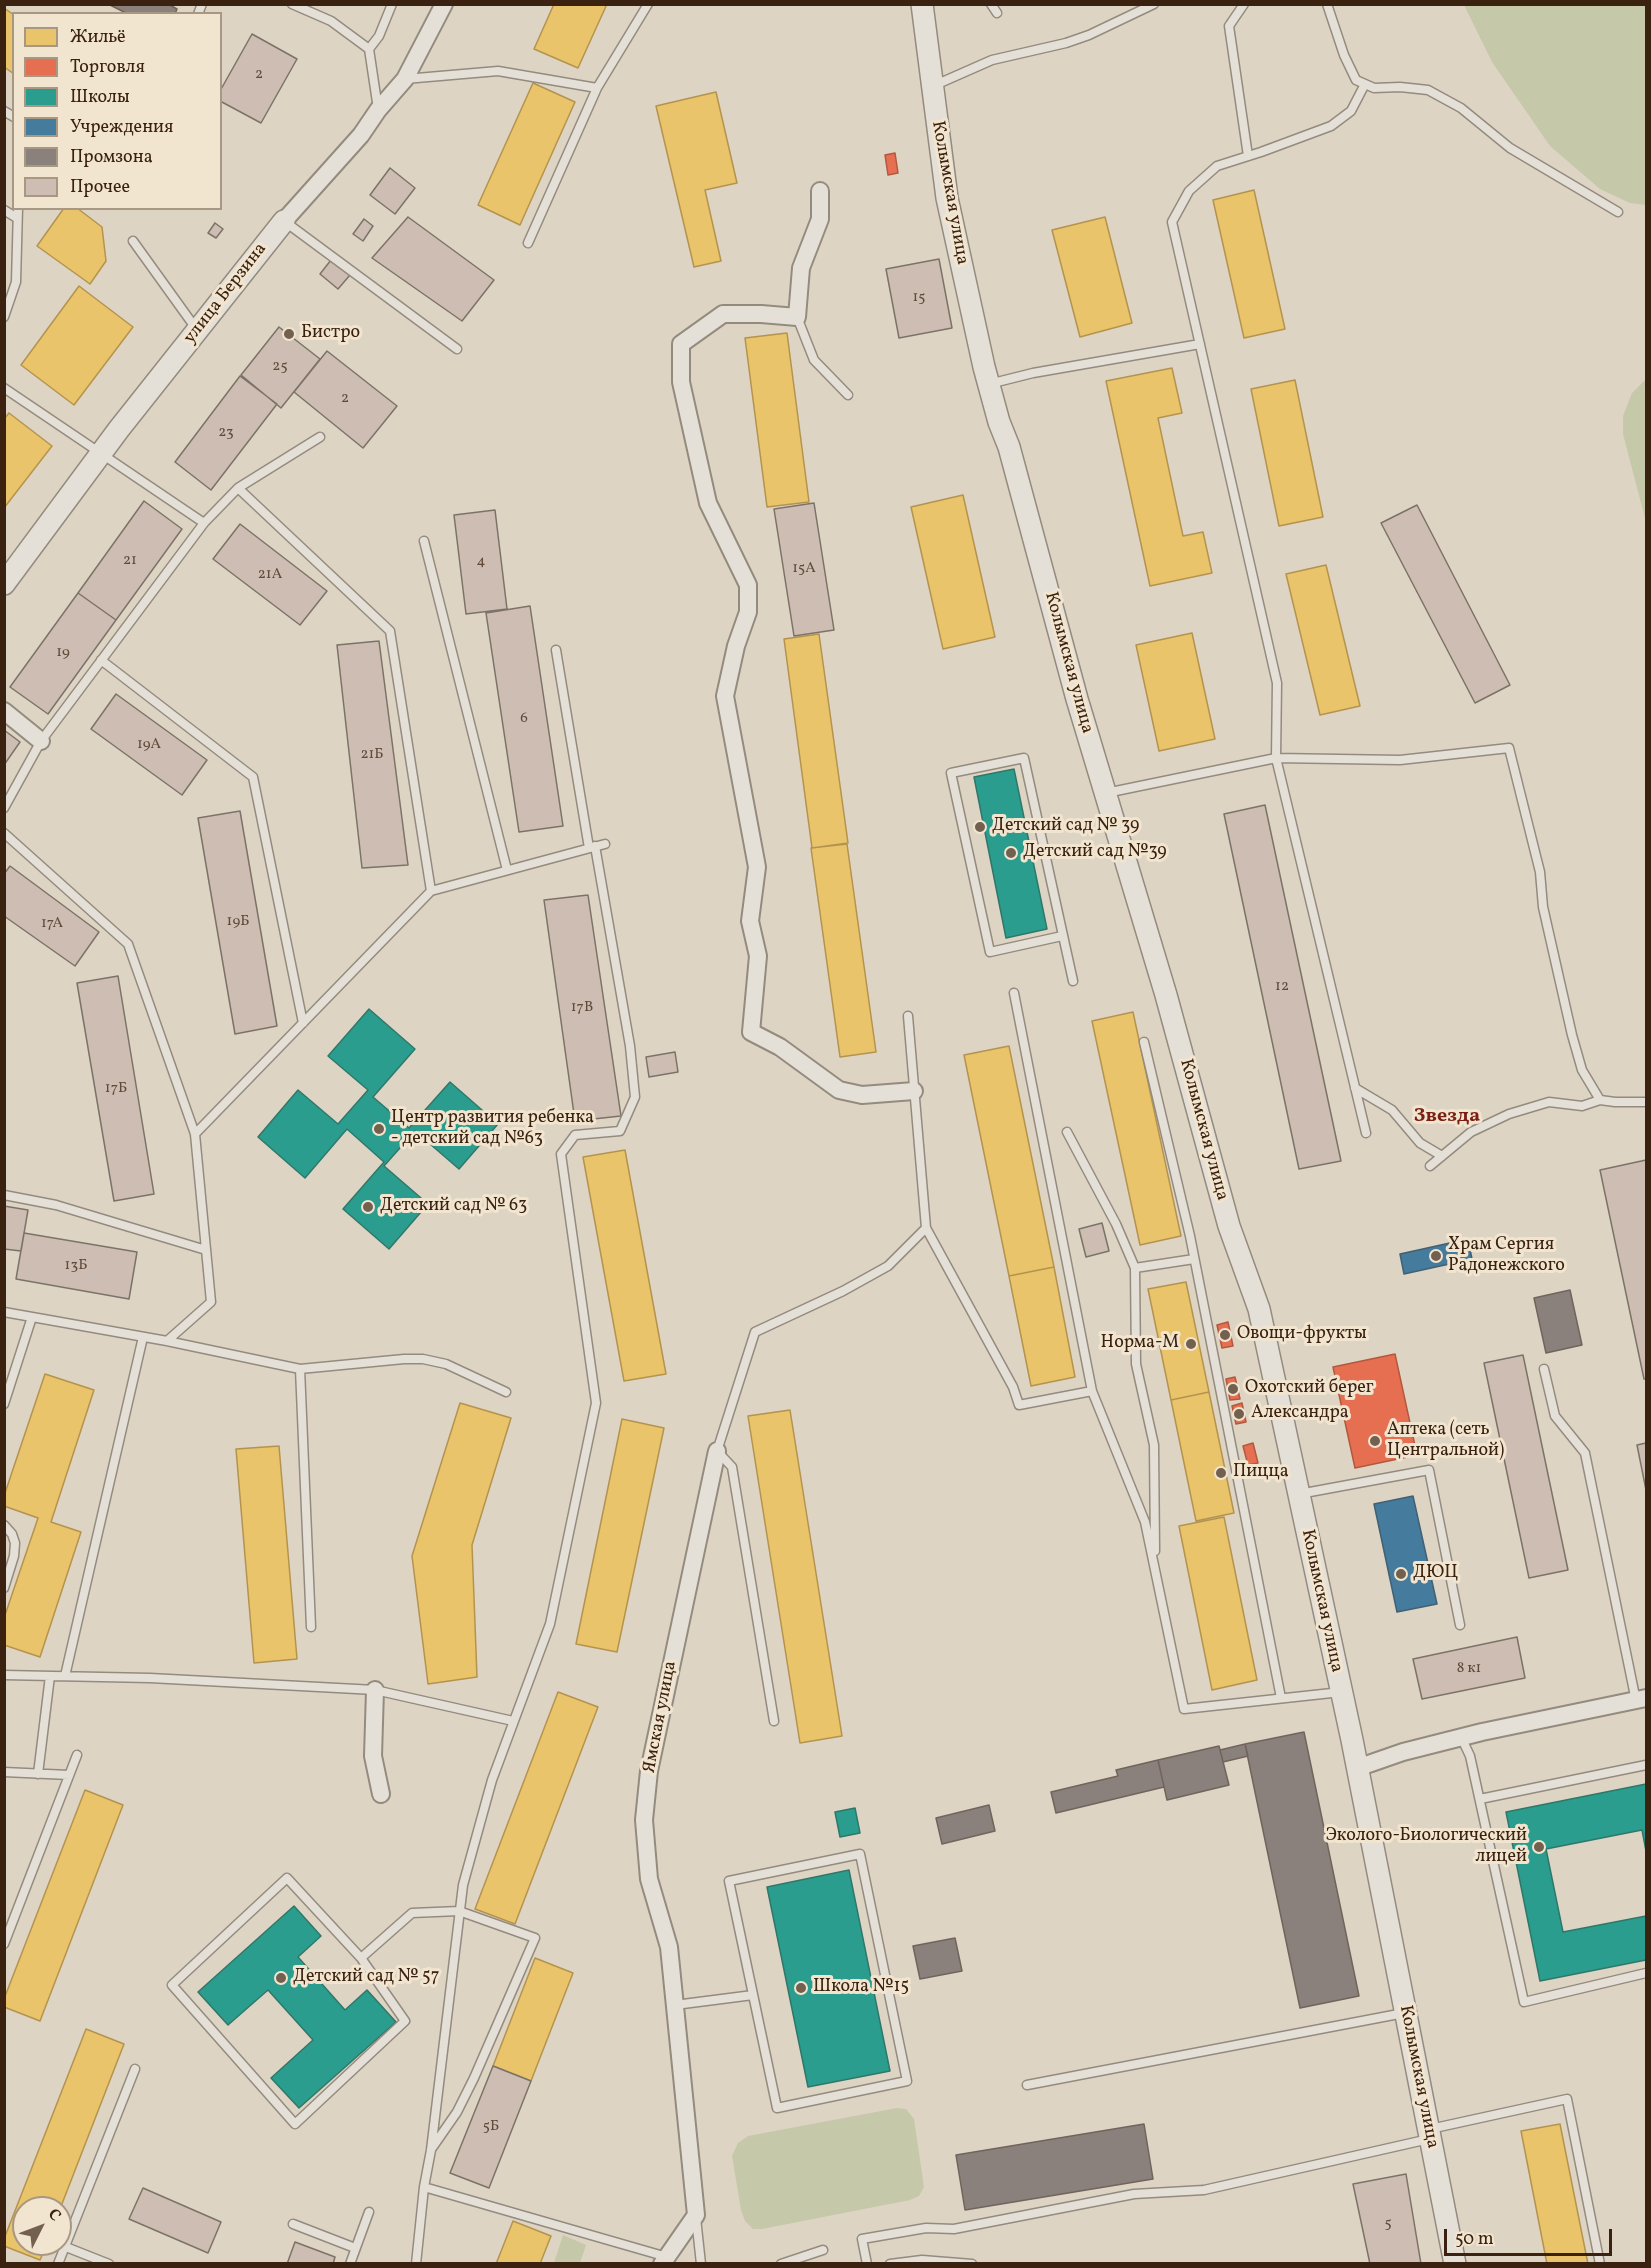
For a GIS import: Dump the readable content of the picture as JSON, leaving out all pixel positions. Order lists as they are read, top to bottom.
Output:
{
  "streets": {
    "street": ["Колымская улица", "улица Берзина", "Ямская улица"]
  },
  "districts": ["Звезда"],
  "places": [
    "Бистро",
    "Детский сад № 39",
    "Детский сад №39",
    "Центр развития ребенка - детский сад №63",
    "Детский сад № 63",
    "Храм Сергия Радонежского",
    "Овощи-фрукты",
    "Норма-М",
    "Охотский берег",
    "Александра",
    "Аптека (сеть Центральной)",
    "Пицца",
    "ДЮЦ",
    "Эколого-Биологический лицей",
    "Детский сад № 57",
    "Школа №15"
  ],
  "house_numbers": [
    "2",
    "15",
    "25",
    "2",
    "23",
    "21",
    "4",
    "15А",
    "21А",
    "19",
    "6",
    "19А",
    "21Б",
    "19Б",
    "17А",
    "12",
    "17В",
    "17Б",
    "13Б",
    "8 к1",
    "5Б",
    "5"
  ],
  "legend": [
    "Жильё",
    "Торговля",
    "Школы",
    "Учреждения",
    "Промзона",
    "Прочее"
  ],
  "scale_bar": "50 m",
  "north": "top right"
}
